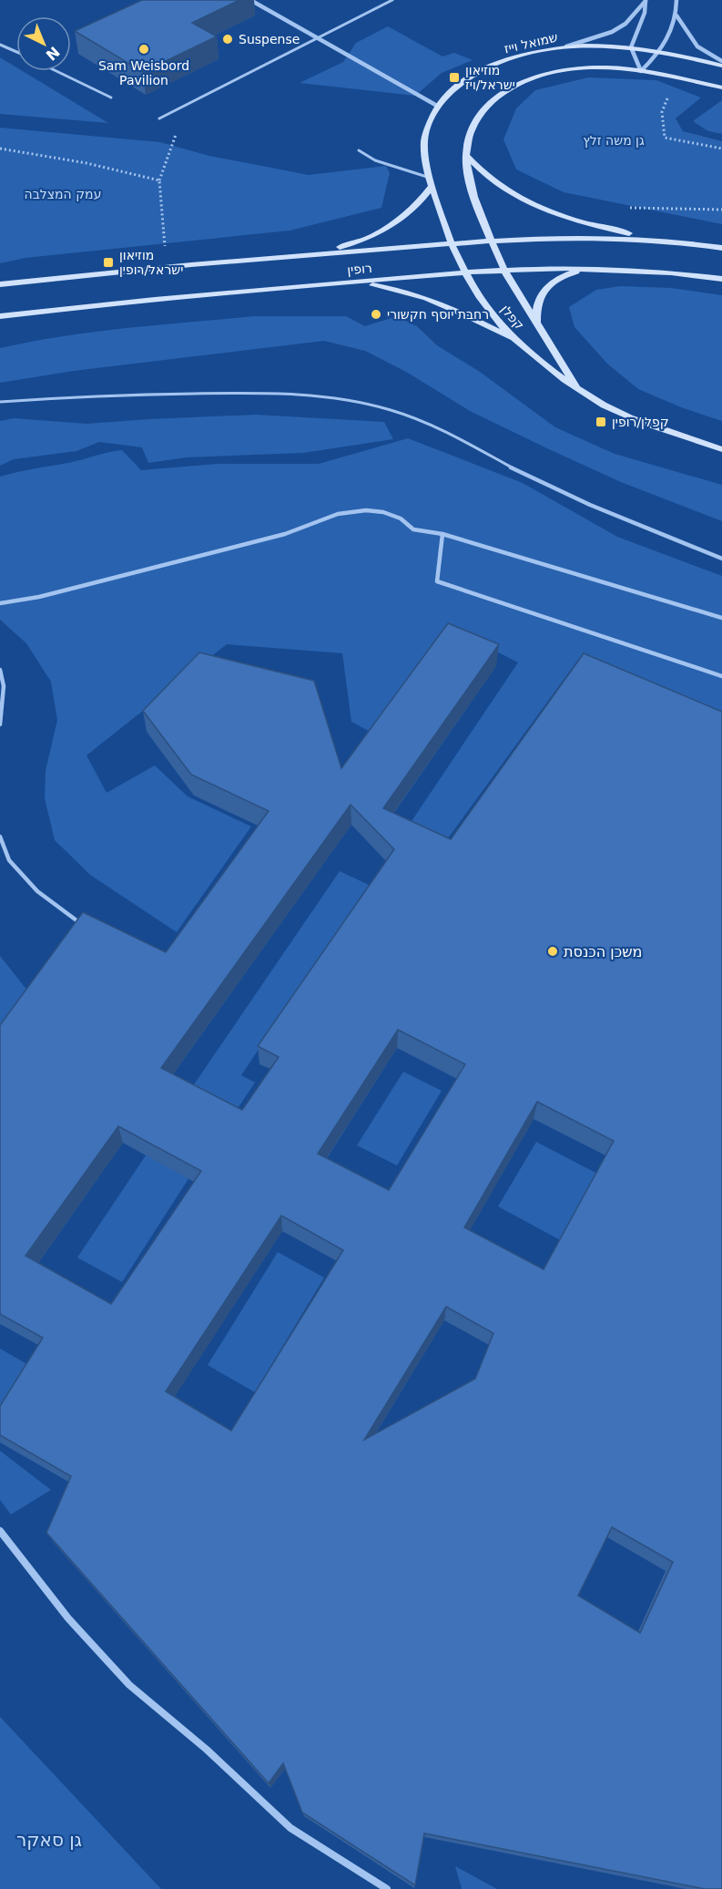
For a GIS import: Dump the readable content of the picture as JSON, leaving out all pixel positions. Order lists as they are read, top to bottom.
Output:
{
  "streets": {
    "street": ["שמואל וייז", "רופין", "קפלן"]
  },
  "crossings": [
    ["שמואל וייז", "רופין"],
    ["שמואל וייז", "קפלן"],
    ["רופין", "קפלן"]
  ],
  "parks": ["גן משה זלץ", "עמק המצלבה", "גן סאקר"],
  "places": {
    "other": [
      "Suspense",
      "Sam Weisbord Pavilion",
      "רחבת יוסף חקשורי",
      "משכן הכנסת"
    ],
    "transit": ["מוזיאון ישראל/ויז", "מוזיאון ישראל/רופין", "קפלן/רופין"]
  },
  "north": "bottom right"
}
